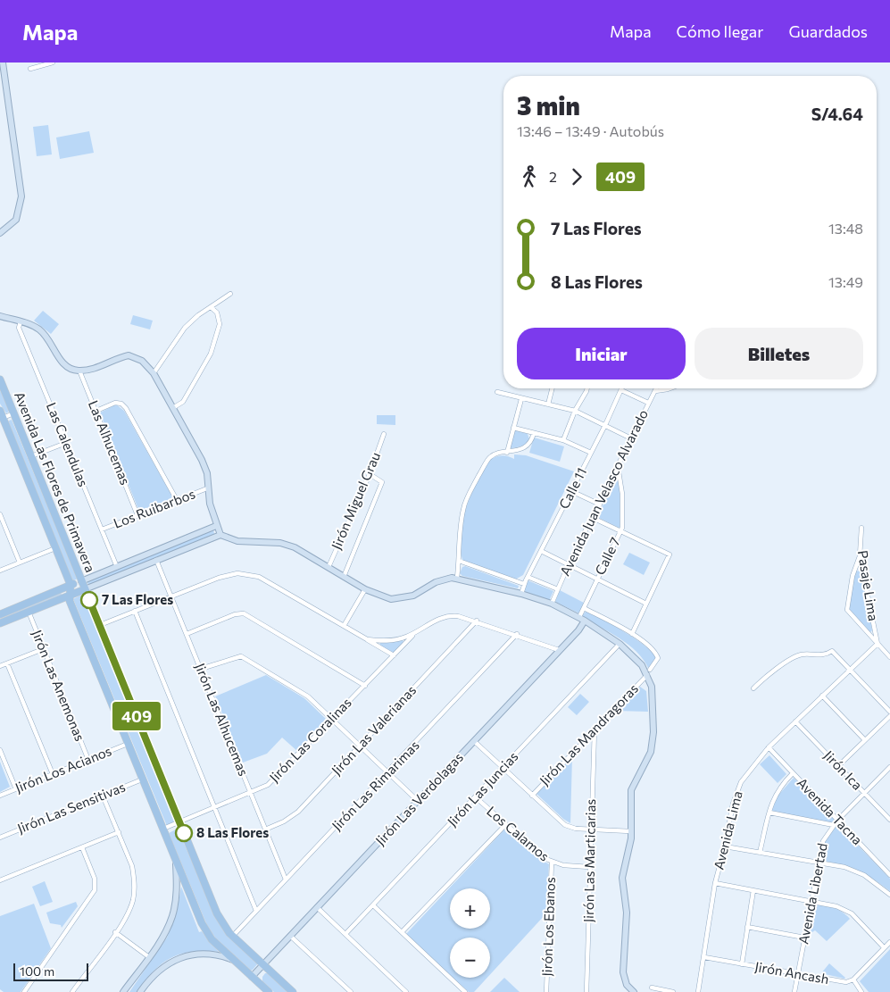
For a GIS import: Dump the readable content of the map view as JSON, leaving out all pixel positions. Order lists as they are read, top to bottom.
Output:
{
  "streets": {
    "main road": ["Avenida Las Flores de Primavera"],
    "street": [
      "Las Alhucemas",
      "Las Calendulas",
      "Calle 11",
      "Avenida Juan Velasco Alvarado",
      "Jirón Miguel Grau",
      "Los Ruibarbos",
      "Calle 7",
      "Pasaje Lima",
      "Jirón Las Anemonas",
      "Jirón Las Alhucemas",
      "Jirón Las Valerianas",
      "Jirón Las Mandragoras",
      "Jirón Las Coralinas",
      "Jirón Los Acianos",
      "Jirón Ica",
      "Jirón Las Rimarimas",
      "Jirón Las Juncias",
      "Jirón Las Verdolagas",
      "Jirón Las Sensitivas",
      "Avenida Tacna",
      "Avenida Lima",
      "Los Calamos",
      "Jirón Las Marticarias",
      "Avenida Libertad",
      "Jirón Los Ebanos",
      "Jirón Ancash"
    ]
  },
  "crossings": [
    ["Las Alhucemas", "Los Ruibarbos"],
    ["Las Calendulas", "Los Ruibarbos"],
    ["Avenida Las Flores de Primavera", "Jirón Las Coralinas"],
    ["Avenida Las Flores de Primavera", "Jirón Los Acianos"],
    ["Avenida Las Flores de Primavera", "Jirón Las Rimarimas"],
    ["Avenida Las Flores de Primavera", "Jirón Las Verdolagas"],
    ["Avenida Las Flores de Primavera", "Jirón Las Sensitivas"],
    ["Avenida Juan Velasco Alvarado", "Calle 7"],
    ["Calle 7", "Jirón Las Verdolagas"],
    ["Pasaje Lima", "Avenida Lima"],
    ["Jirón Las Anemonas", "Jirón Los Acianos"],
    ["Jirón Las Alhucemas", "Jirón Las Valerianas"],
    ["Jirón Las Alhucemas", "Jirón Las Coralinas"],
    ["Jirón Las Alhucemas", "Jirón Las Rimarimas"],
    ["Jirón Las Mandragoras", "Jirón Las Marticarias"],
    ["Jirón Ica", "Avenida Lima"],
    ["Jirón Ica", "Avenida Libertad"],
    ["Jirón Las Juncias", "Los Calamos"],
    ["Avenida Tacna", "Avenida Lima"],
    ["Avenida Tacna", "Avenida Libertad"],
    ["Avenida Lima", "Jirón Ancash"],
    ["Los Calamos", "Jirón Las Marticarias"],
    ["Los Calamos", "Jirón Los Ebanos"],
    ["Avenida Libertad", "Jirón Ancash"]
  ],
  "places": ["7 Las Flores", "8 Las Flores"],
  "lines": ["bus line 409"],
  "scale_bar": "100 m",
  "page": {
    "header": "Mapa",
    "nav": ["Mapa", "Cómo llegar", "Guardados"],
    "on_map": "409",
    "heading": ["3 min", "13:46 – 13:49 · Autobús", "S/4.64"],
    "legs": ["2", "409"],
    "list": [
      {
        "name": "7 Las Flores",
        "value": "13:48"
      },
      {
        "name": "8 Las Flores",
        "value": "13:49"
      }
    ],
    "buttons": ["Iniciar", "Billetes"],
    "map_buttons": ["+", "−"],
    "scale": "100 m"
  }
}
